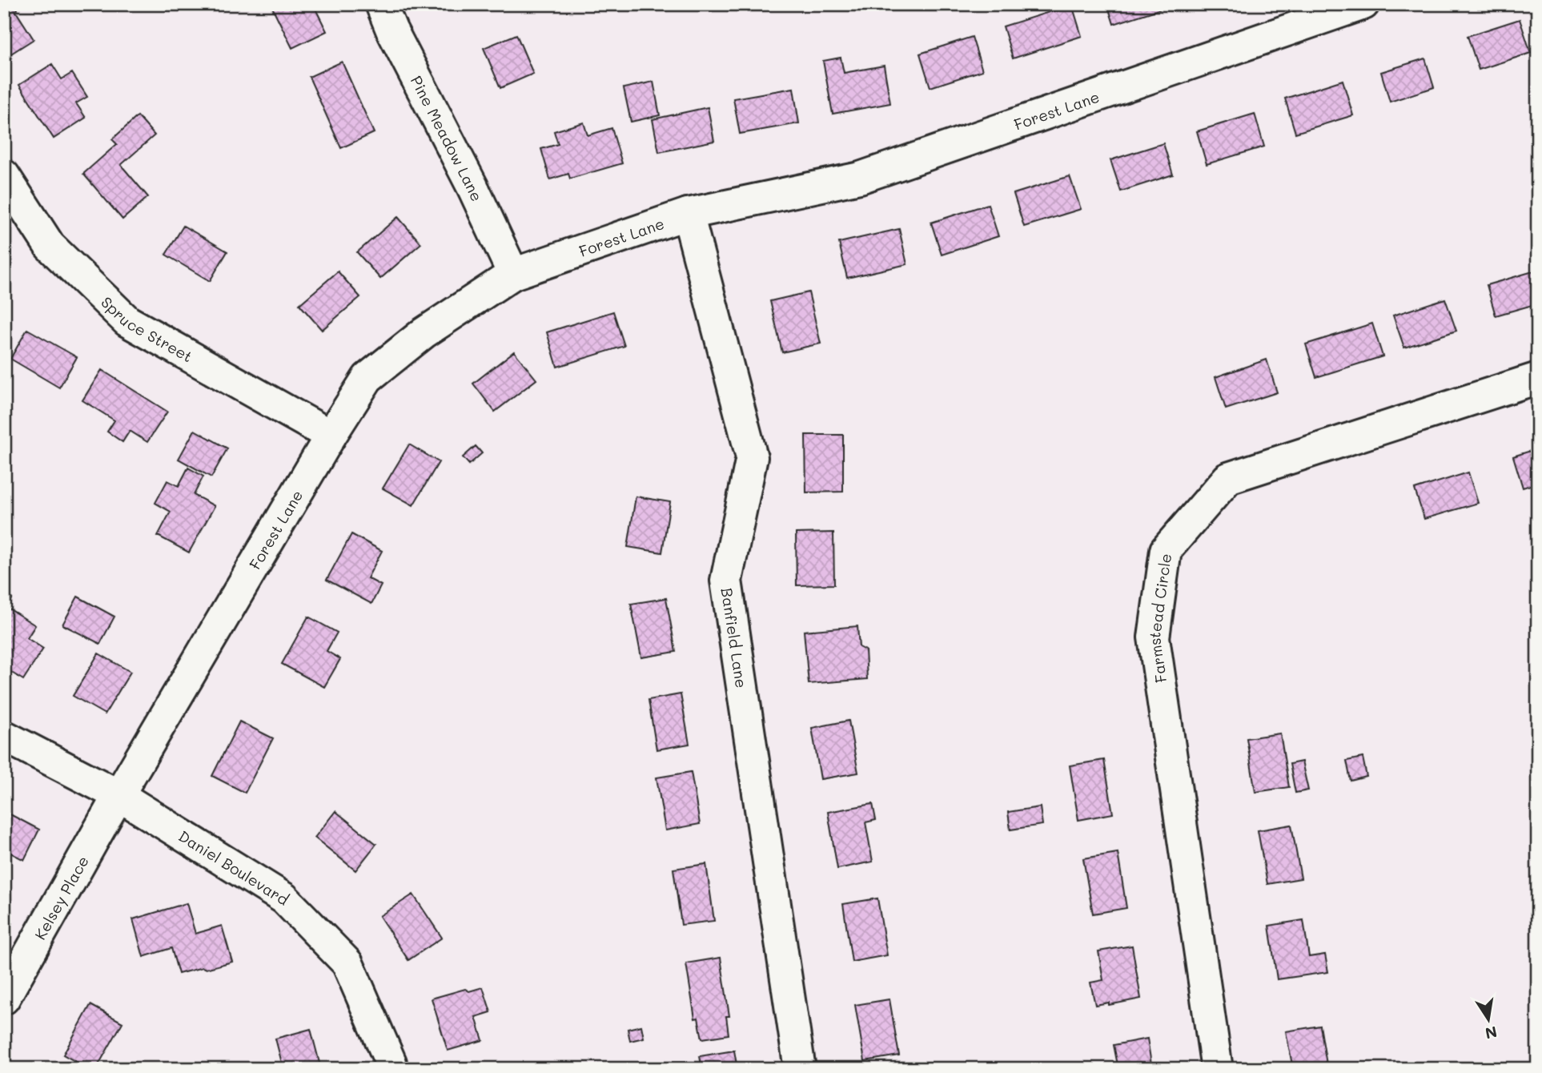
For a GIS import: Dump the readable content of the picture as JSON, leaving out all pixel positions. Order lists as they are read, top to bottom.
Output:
{
  "streets": {
    "street": [
      "Forest Lane",
      "Pine Meadow Lane",
      "Spruce Street",
      "Farmstead Circle",
      "Banfield Lane",
      "Daniel Boulevard",
      "Kelsey Place"
    ]
  },
  "crossings": [
    ["Forest Lane", "Pine Meadow Lane"],
    ["Forest Lane", "Spruce Street"],
    ["Forest Lane", "Banfield Lane"],
    ["Forest Lane", "Daniel Boulevard"],
    ["Forest Lane", "Kelsey Place"],
    ["Daniel Boulevard", "Kelsey Place"]
  ],
  "north": "bottom"
}
